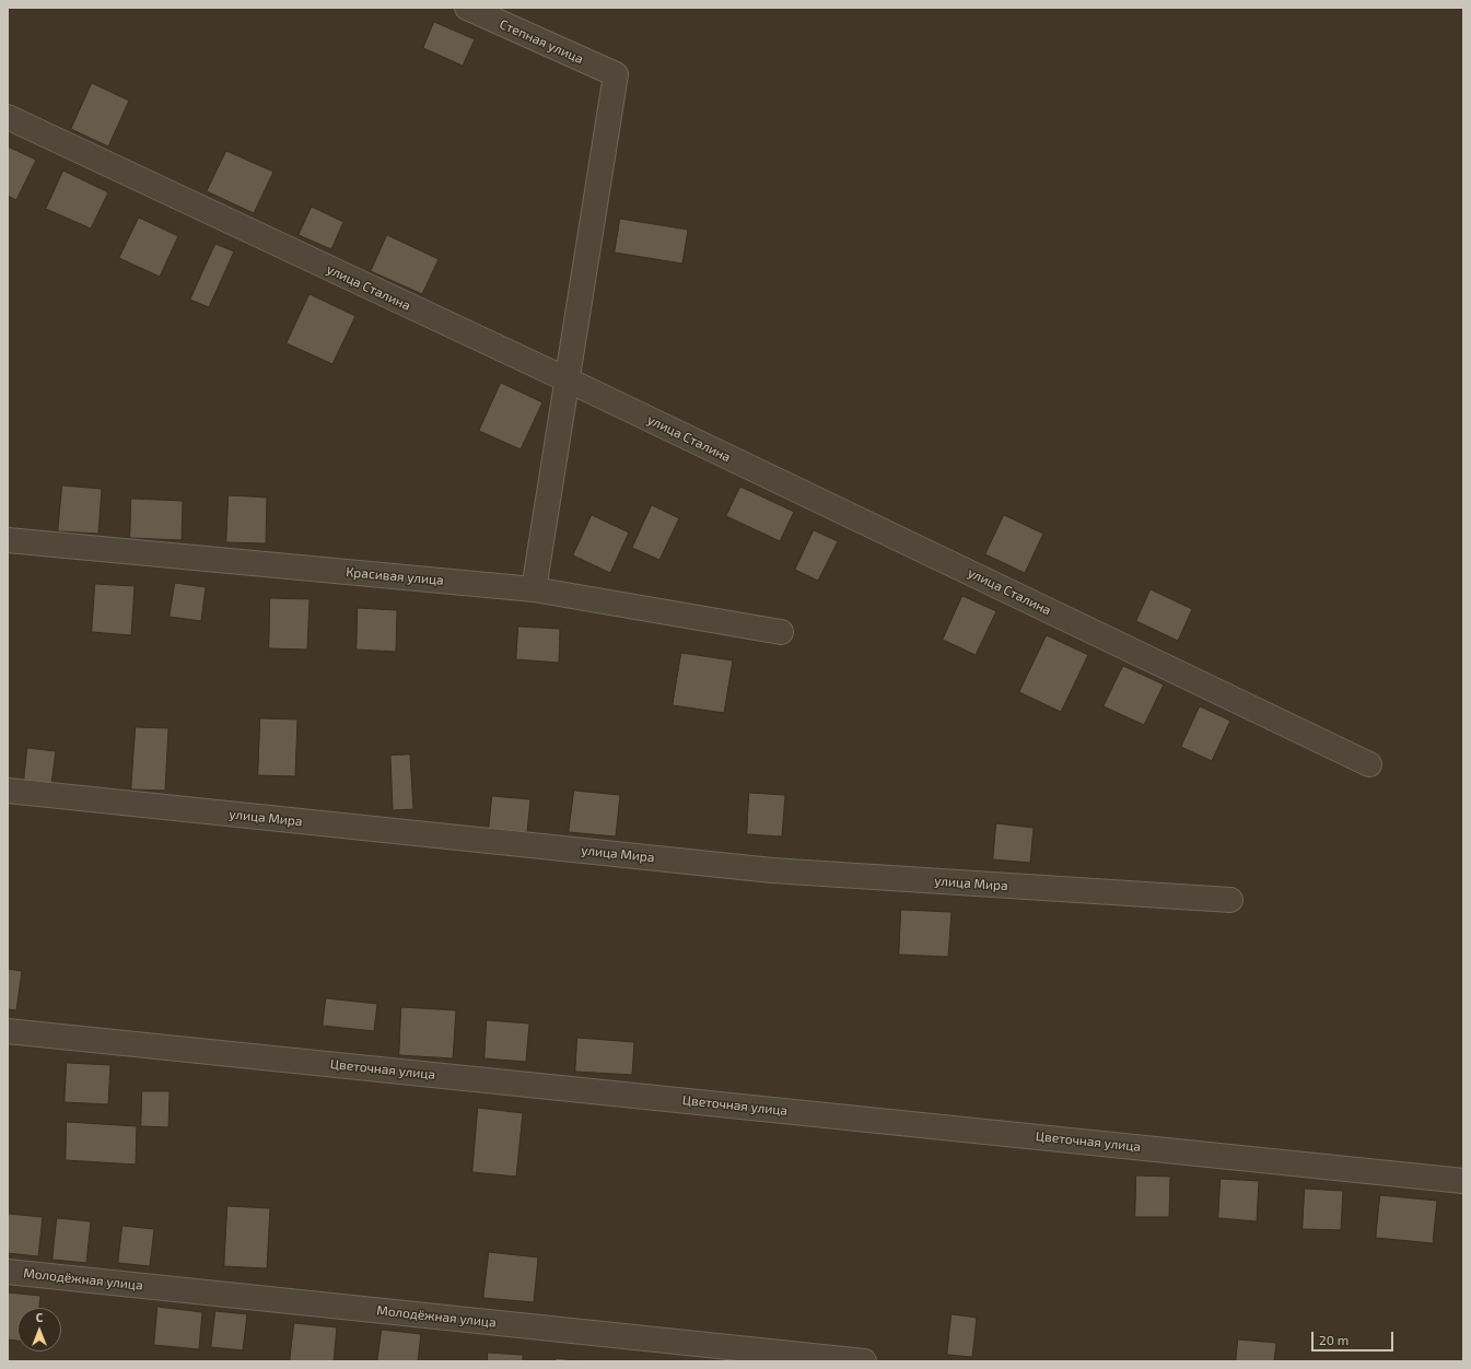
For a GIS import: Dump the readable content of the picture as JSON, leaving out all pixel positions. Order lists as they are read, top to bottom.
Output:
{
  "streets": {
    "street": [
      "Степная улица",
      "улица Сталина",
      "Красивая улица",
      "улица Мира",
      "Цветочная улица",
      "Молодёжная улица"
    ]
  },
  "crossings": [
    ["Степная улица", "улица Сталина"]
  ],
  "scale_bar": "20 m",
  "north": "top"
}
